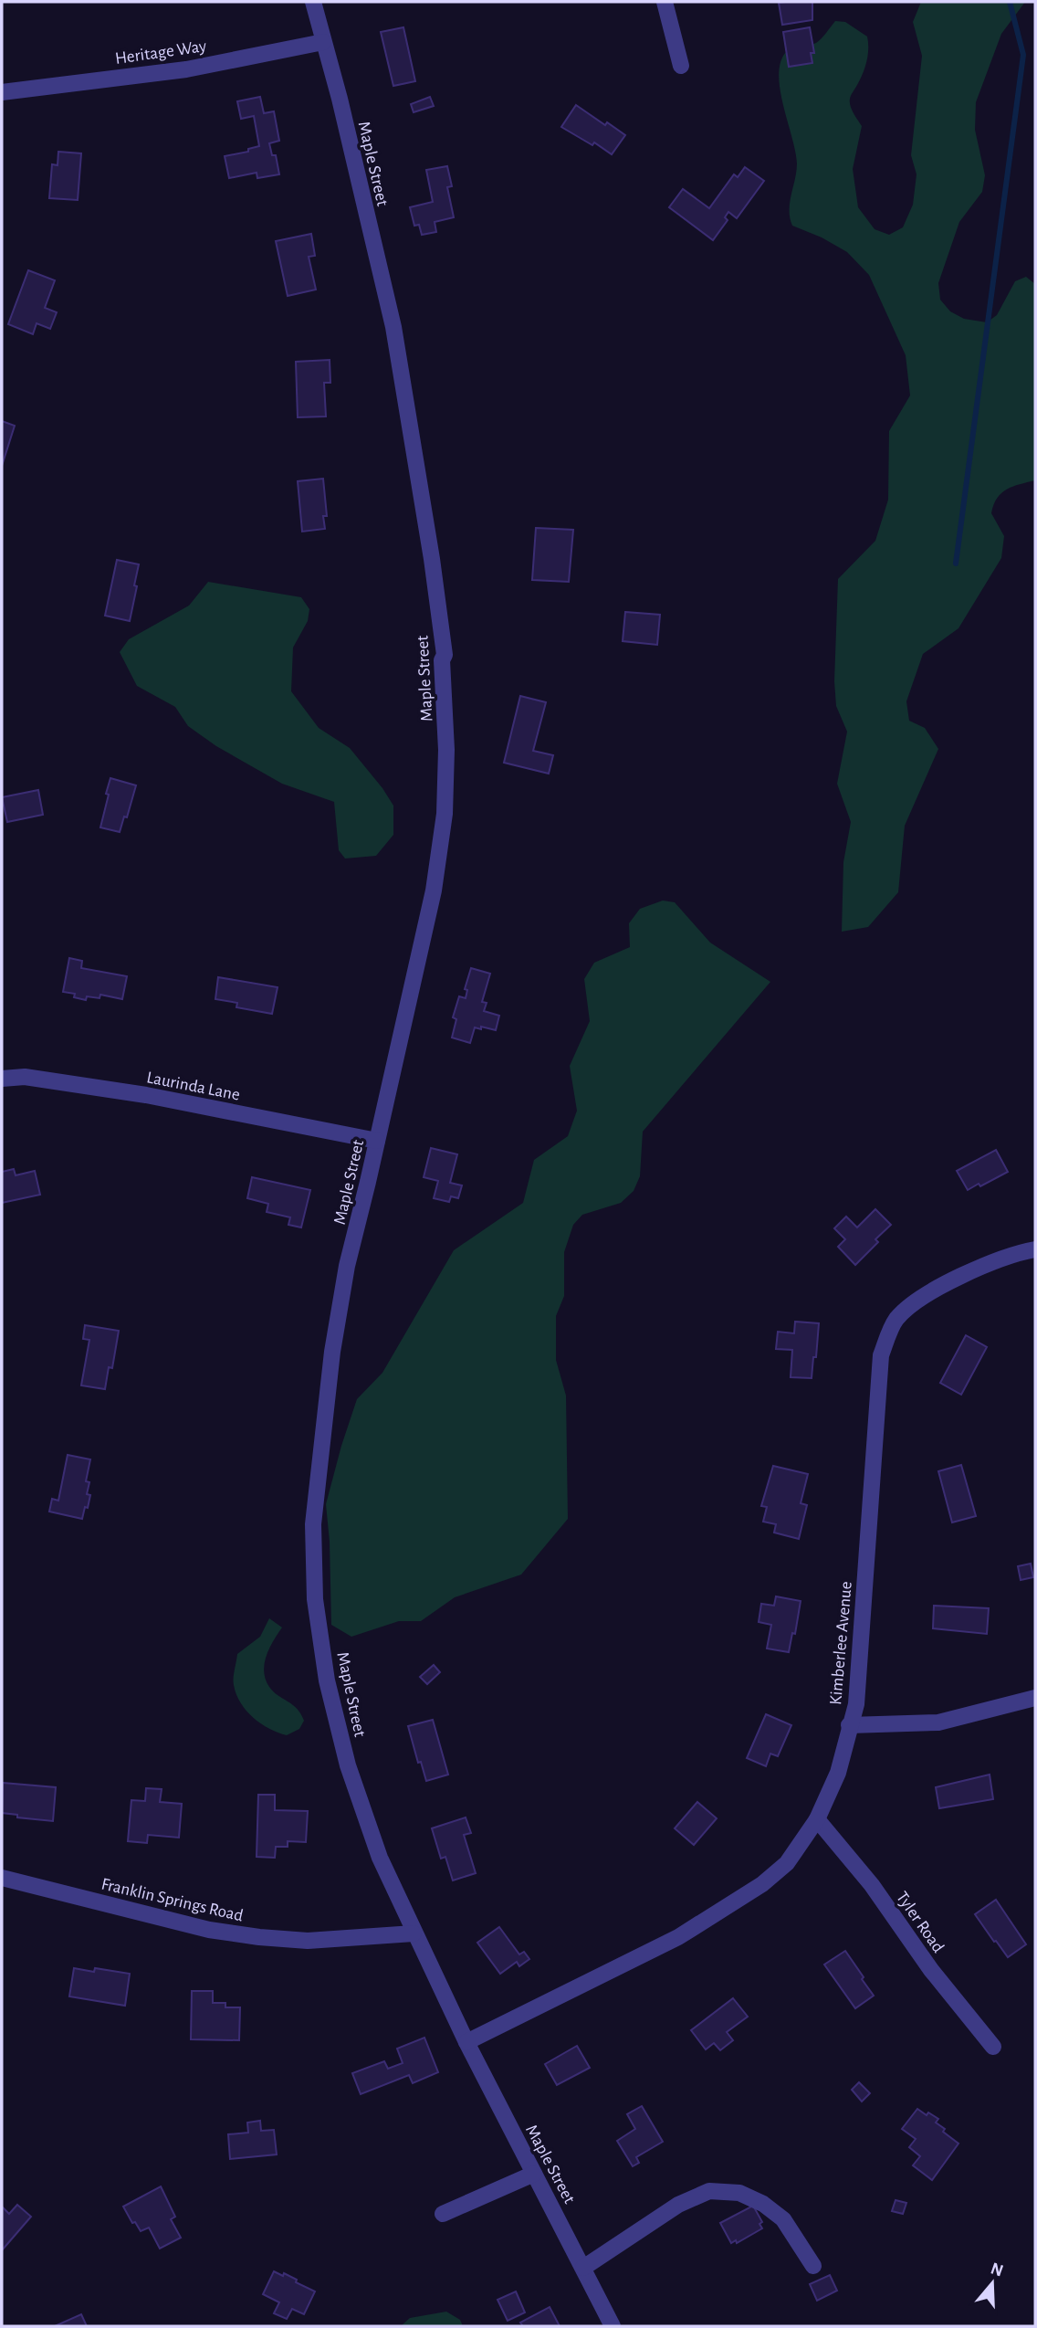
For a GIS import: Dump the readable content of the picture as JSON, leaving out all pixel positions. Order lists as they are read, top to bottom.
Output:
{
  "streets": {
    "street": [
      "Heritage Way",
      "Maple Street",
      "Laurinda Lane",
      "Kimberlee Avenue",
      "Franklin Springs Road",
      "Tyler Road"
    ]
  },
  "crossings": [
    ["Heritage Way", "Maple Street"],
    ["Maple Street", "Laurinda Lane"],
    ["Maple Street", "Kimberlee Avenue"],
    ["Maple Street", "Franklin Springs Road"],
    ["Kimberlee Avenue", "Tyler Road"]
  ],
  "north": "top"
}
